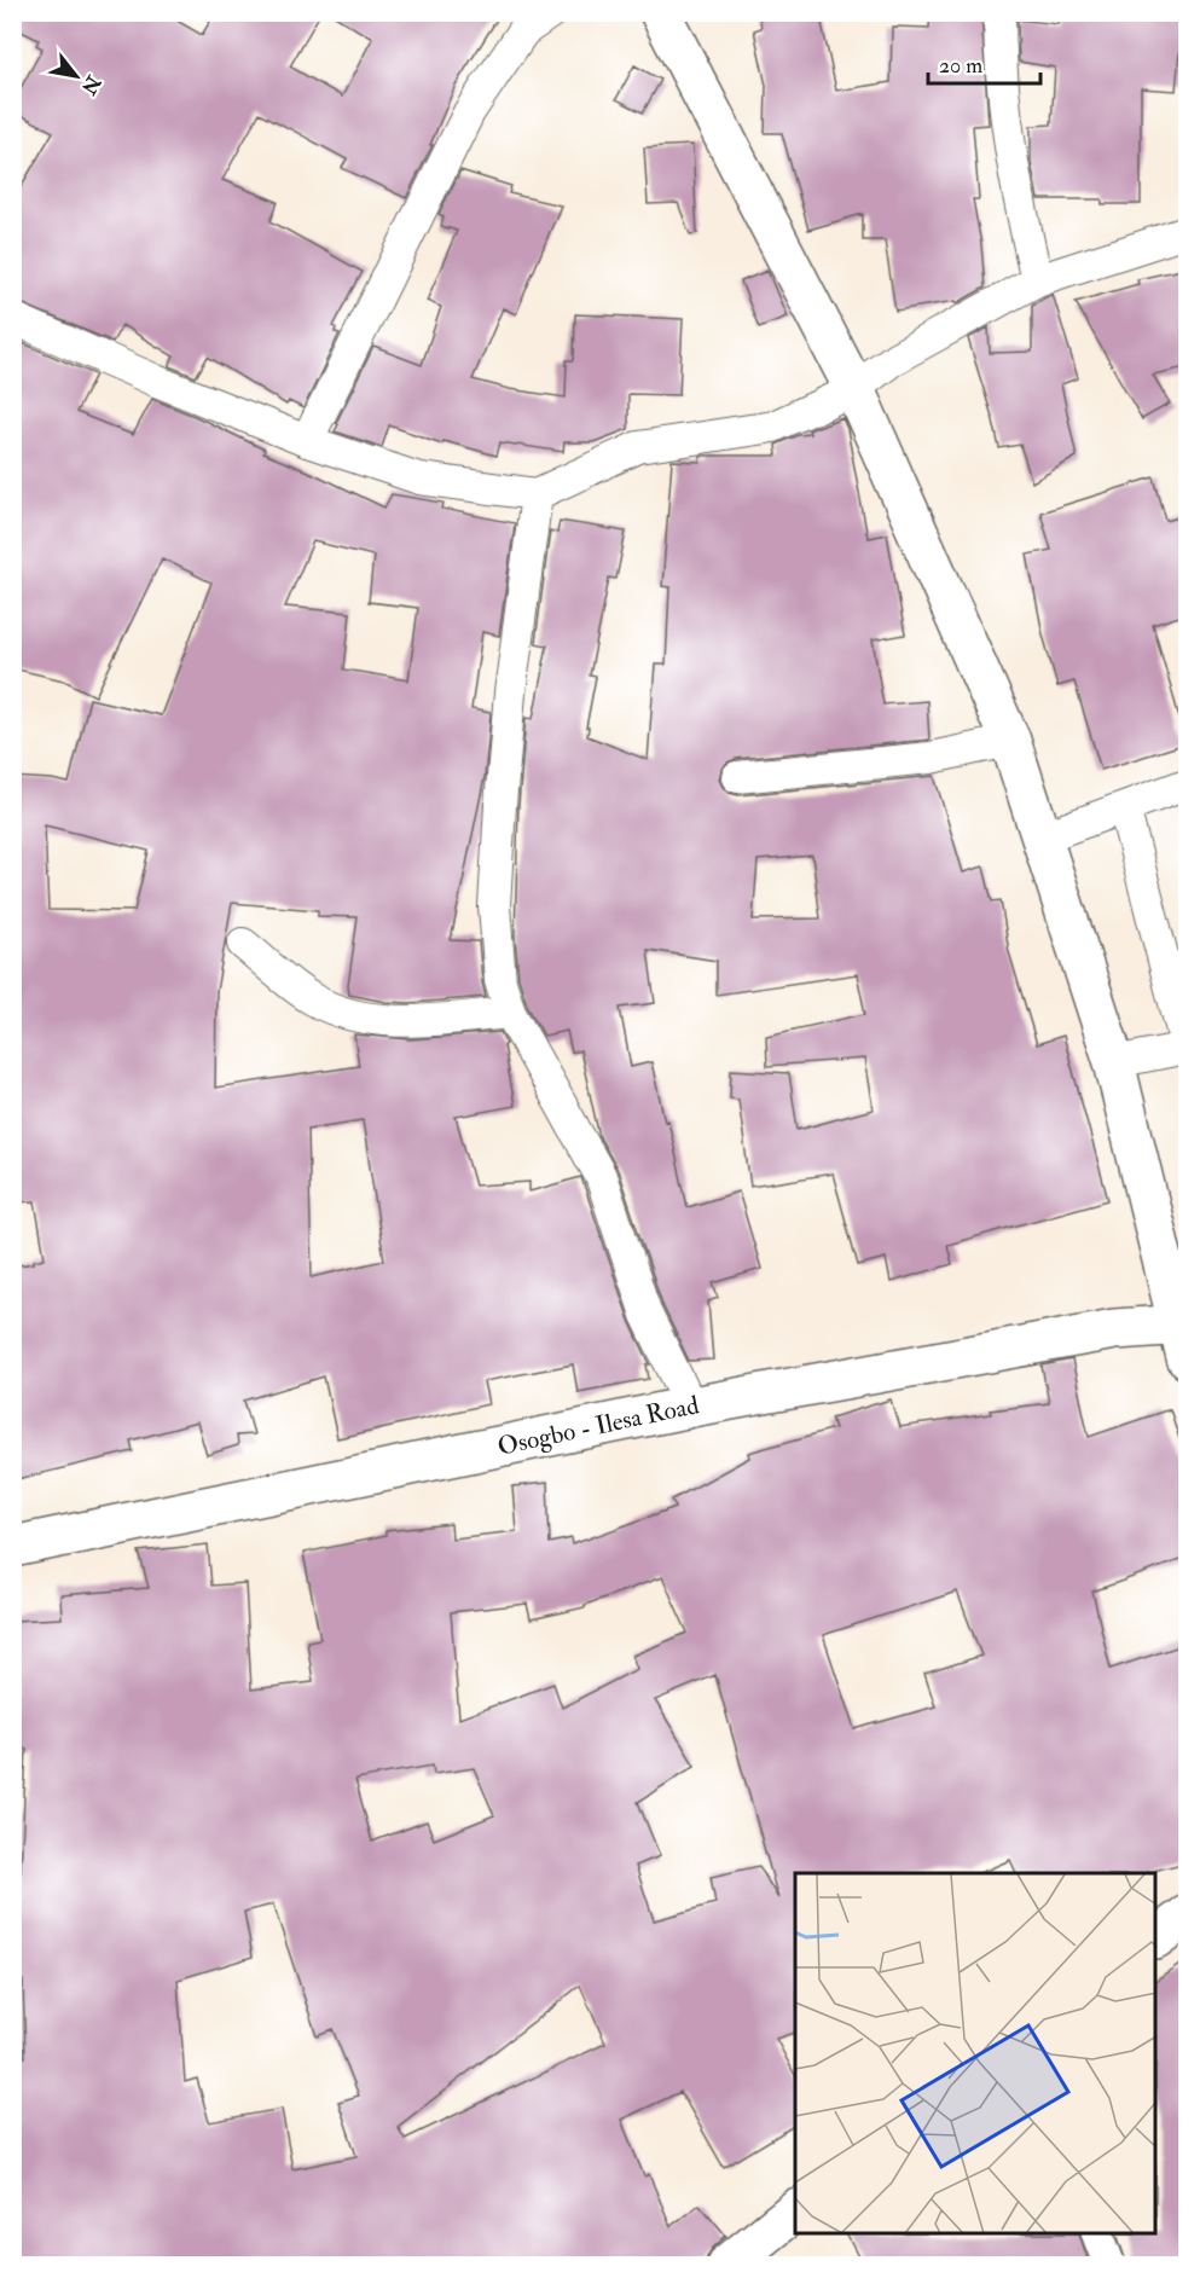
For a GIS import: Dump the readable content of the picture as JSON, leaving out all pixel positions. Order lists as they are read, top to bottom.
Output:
{
  "streets": {
    "main road": ["Osogbo - Ilesa Road"]
  },
  "scale_bar": "20 m",
  "north": "bottom right"
}
